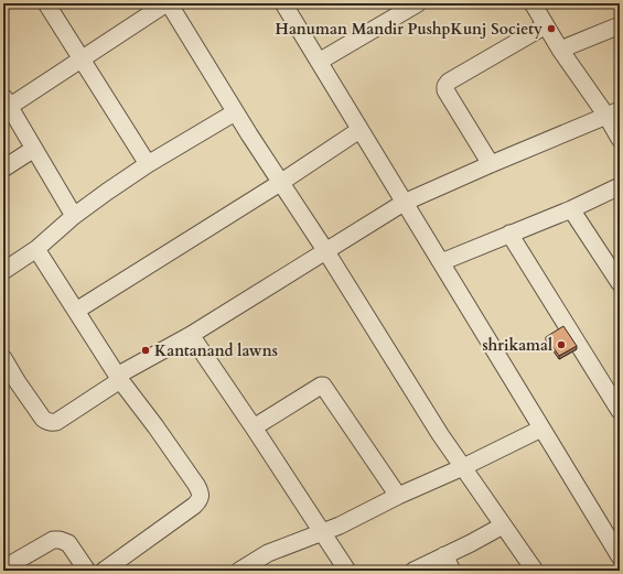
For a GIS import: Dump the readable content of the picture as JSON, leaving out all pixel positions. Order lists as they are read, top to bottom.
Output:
{
  "places": ["Hanuman Mandir PushpKunj Society", "shrikamal", "Kantanand lawns"]
}
